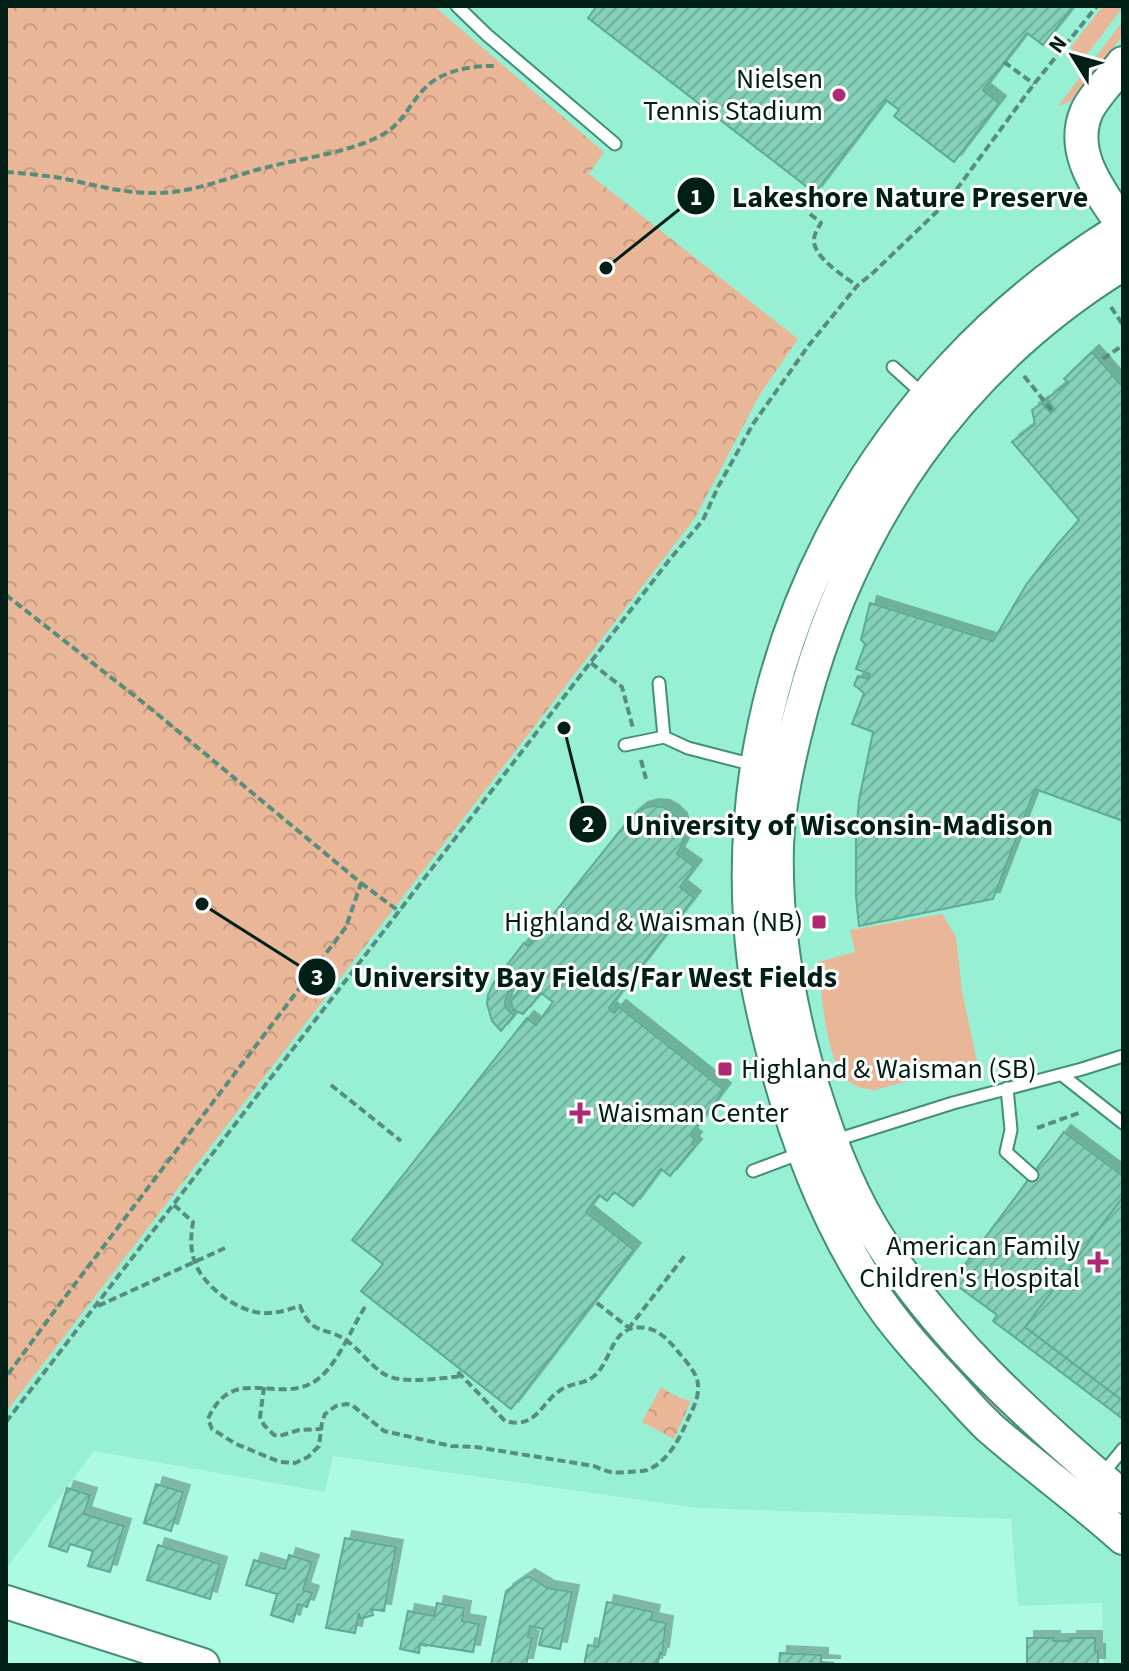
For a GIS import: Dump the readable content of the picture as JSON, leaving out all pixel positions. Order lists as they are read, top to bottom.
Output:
{
  "places": {
    "other": [
      "Nielsen Tennis Stadium",
      "Lakeshore Nature Preserve",
      "University of Wisconsin-Madison",
      "University Bay Fields/Far West Fields"
    ],
    "transit": ["Highland & Waisman (NB)", "Highland & Waisman (SB)"],
    "health": ["Waisman Center", "American Family Children's Hospital"]
  },
  "north": "top left"
}
